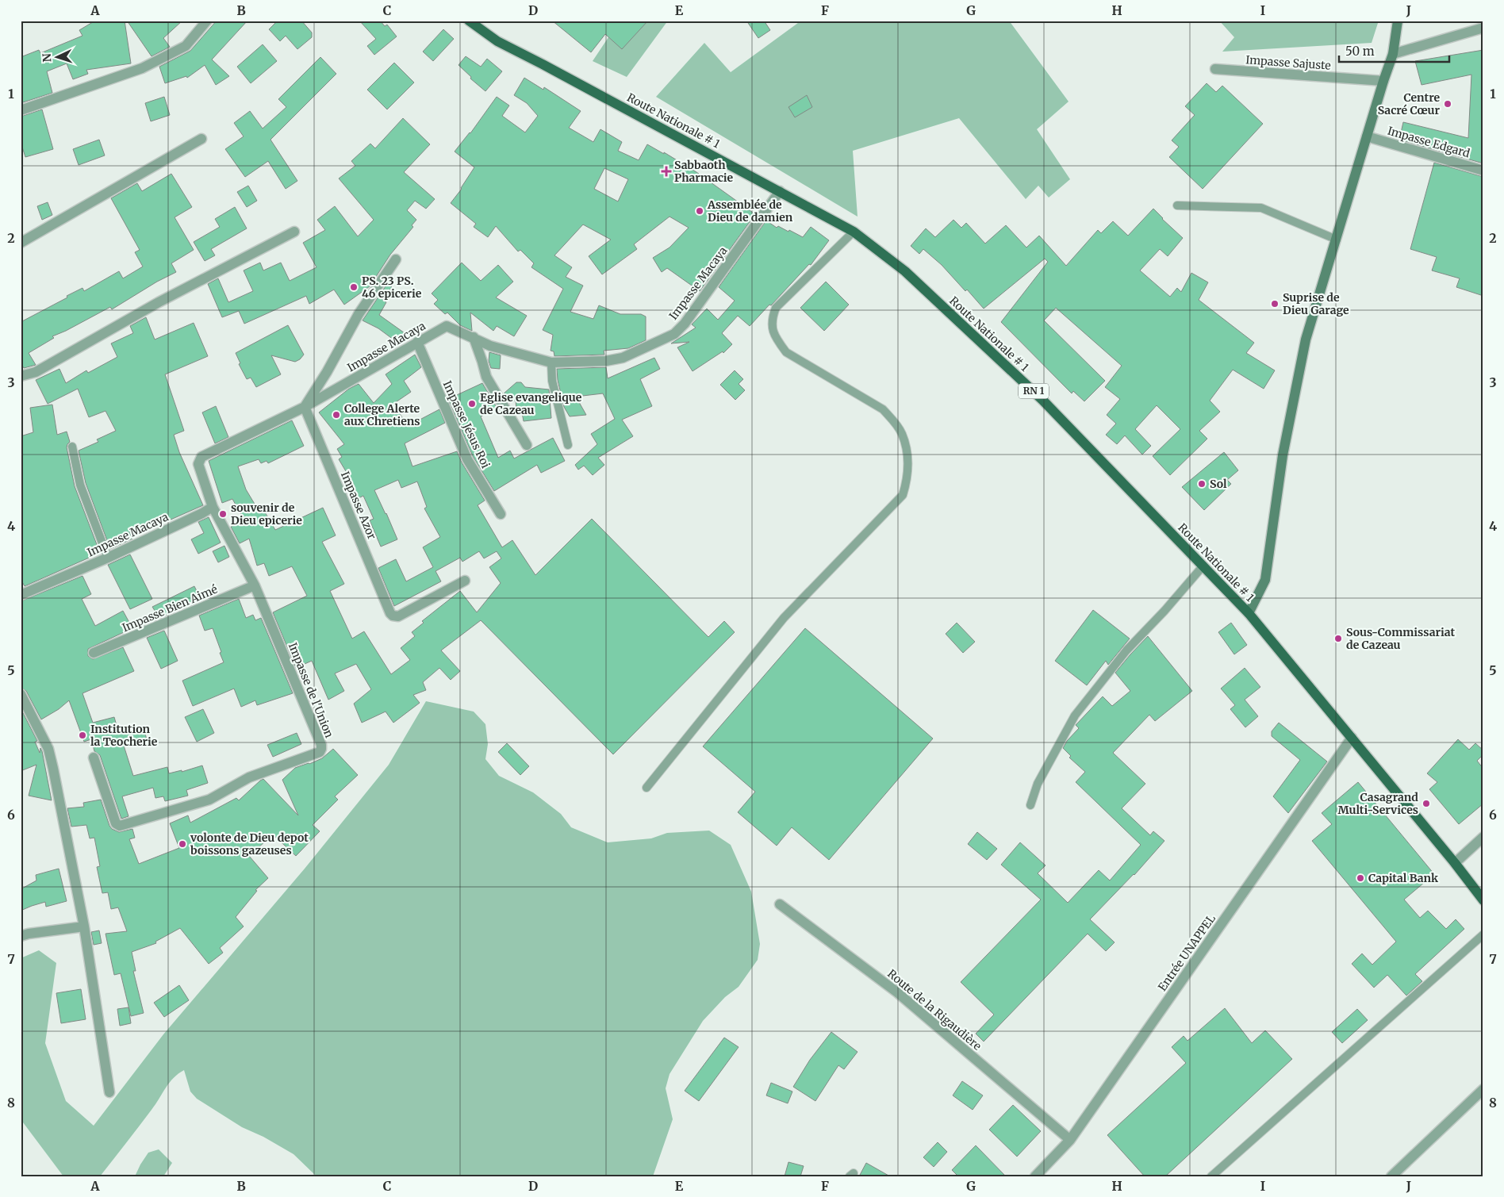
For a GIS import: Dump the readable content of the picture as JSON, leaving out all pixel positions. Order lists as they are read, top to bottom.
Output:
{
  "streets": {
    "main road": ["Route Nationale # 1", "RN 1"],
    "street": [
      "Impasse Sajuste",
      "Impasse Edgard",
      "Impasse Macaya",
      "Impasse Jésus Roi",
      "Impasse Azor",
      "Impasse Bien Aimé",
      "Impasse de l'Union",
      "Entrée UNAPPEL",
      "Route de la Rigaudière"
    ]
  },
  "crossings": [
    ["Route Nationale # 1", "Impasse Macaya"],
    ["Route Nationale # 1", "Entrée UNAPPEL"],
    ["Impasse Macaya", "Impasse Jésus Roi"],
    ["Impasse Macaya", "Impasse Azor"],
    ["Impasse Macaya", "Impasse de l'Union"],
    ["Impasse Bien Aimé", "Impasse de l'Union"],
    ["Entrée UNAPPEL", "Route de la Rigaudière"]
  ],
  "places": {
    "other": [
      "Centre Sacré Cœur",
      "Assemblée de Dieu de damien",
      "PS. 23 PS. 46 epicerie",
      "Suprise de Dieu Garage",
      "Eglise evangelique de Cazeau",
      "College Alerte aux Chretiens",
      "Sol",
      "souvenir de Dieu epicerie",
      "Sous-Commissariat de Cazeau",
      "Institution la Teocherie",
      "Casagrand Multi-Services",
      "volonte de Dieu depot boissons gazeuses",
      "Capital Bank"
    ],
    "health": ["Sabbaoth Pharmacie"]
  },
  "scale_bar": "50 m",
  "north": "left",
  "grid": {
    "columns": [
      "A",
      "B",
      "C",
      "D",
      "E",
      "F",
      "G",
      "H",
      "I",
      "J"
    ],
    "rows": [
      "1",
      "2",
      "3",
      "4",
      "5",
      "6",
      "7",
      "8"
    ]
  }
}
